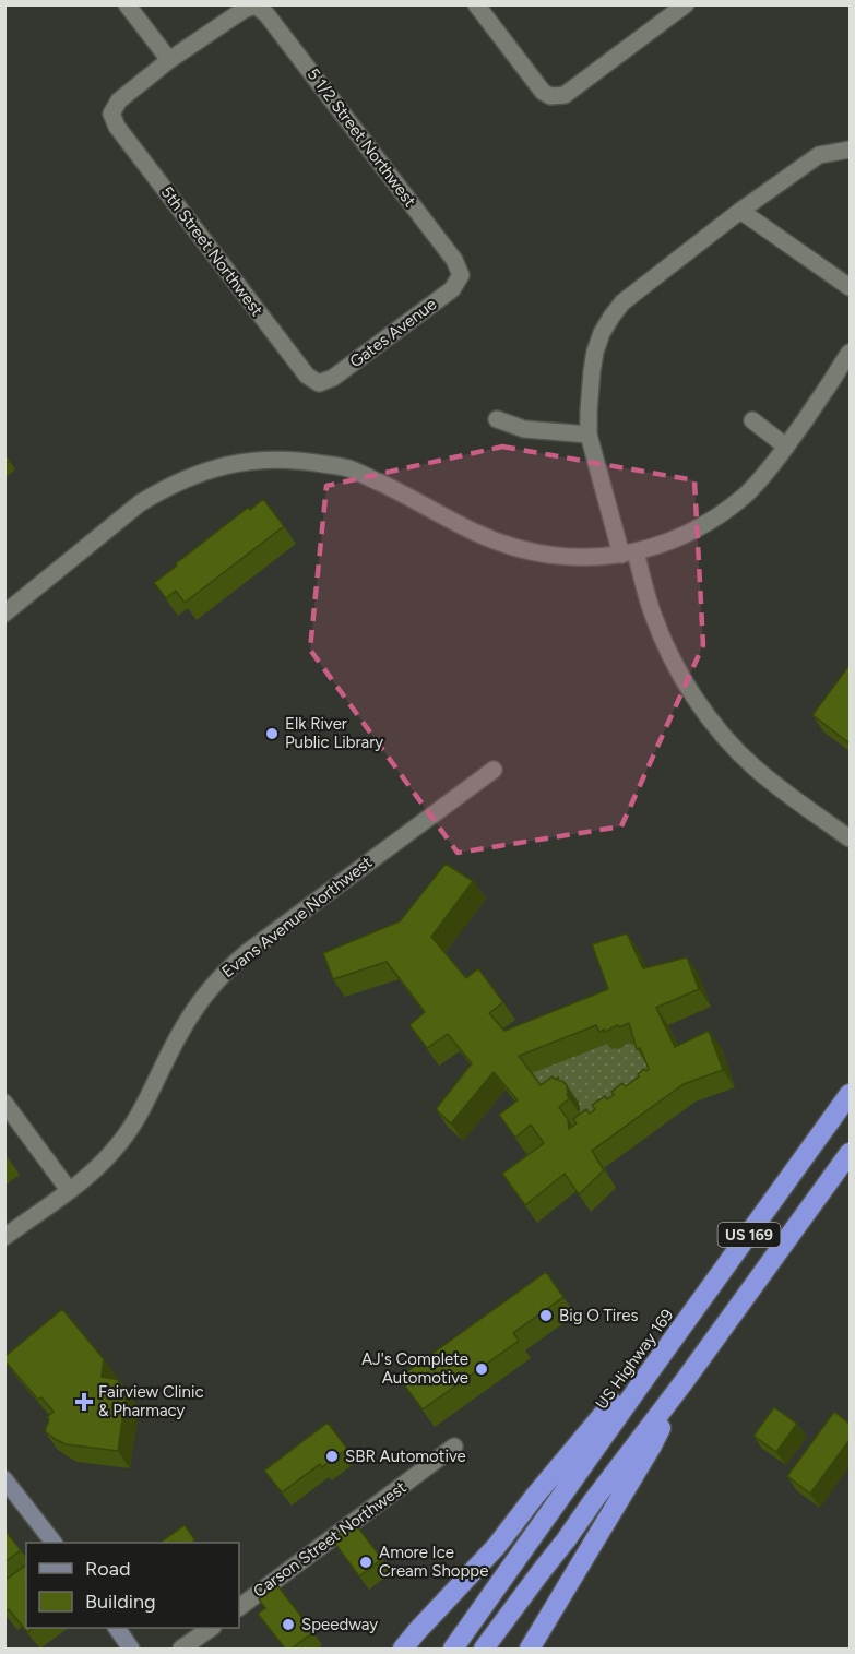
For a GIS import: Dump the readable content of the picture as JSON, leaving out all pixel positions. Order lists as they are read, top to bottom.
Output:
{
  "streets": {
    "highway": ["US 169", "US Highway 169"],
    "street": [
      "5 1/2 Street Northwest",
      "5th Street Northwest",
      "Gates Avenue",
      "Evans Avenue Northwest",
      "Carson Street Northwest"
    ]
  },
  "crossings": [
    ["5 1/2 Street Northwest", "Gates Avenue"],
    ["5th Street Northwest", "Gates Avenue"]
  ],
  "places": {
    "other": [
      "Elk River Public Library",
      "Big O Tires",
      "AJ's Complete Automotive",
      "SBR Automotive",
      "Amore Ice Cream Shoppe",
      "Speedway"
    ],
    "health": ["Fairview Clinic & Pharmacy"]
  },
  "legend": ["Road", "Building"]
}
